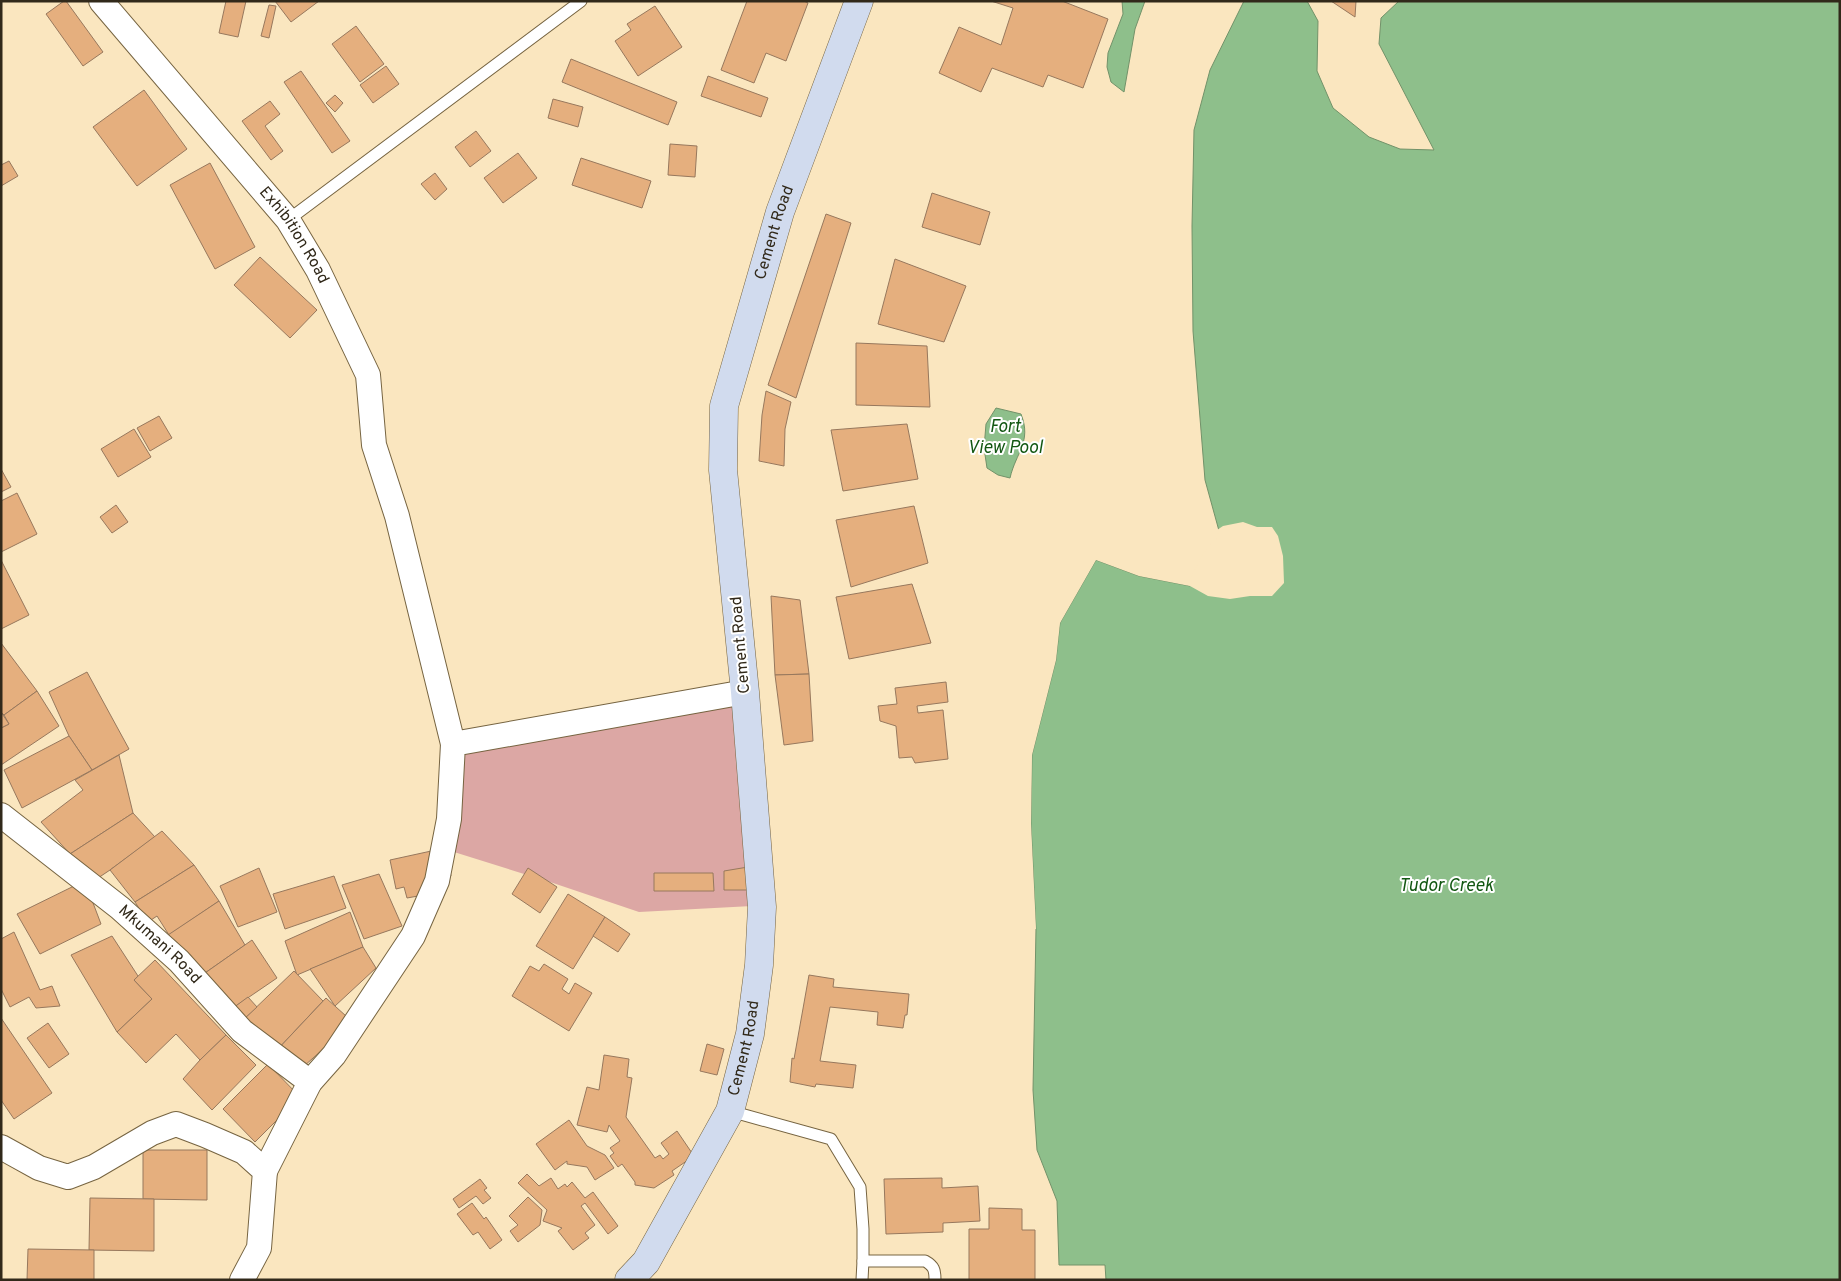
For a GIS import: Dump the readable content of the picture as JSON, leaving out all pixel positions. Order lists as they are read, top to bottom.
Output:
{
  "streets": {
    "main road": ["Cement Road"],
    "street": ["Exhibition Road", "Mkumani Road"]
  },
  "crossings": [
    ["Exhibition Road", "Mkumani Road"]
  ],
  "water": ["Fort View Pool", "Tudor Creek"]
}
